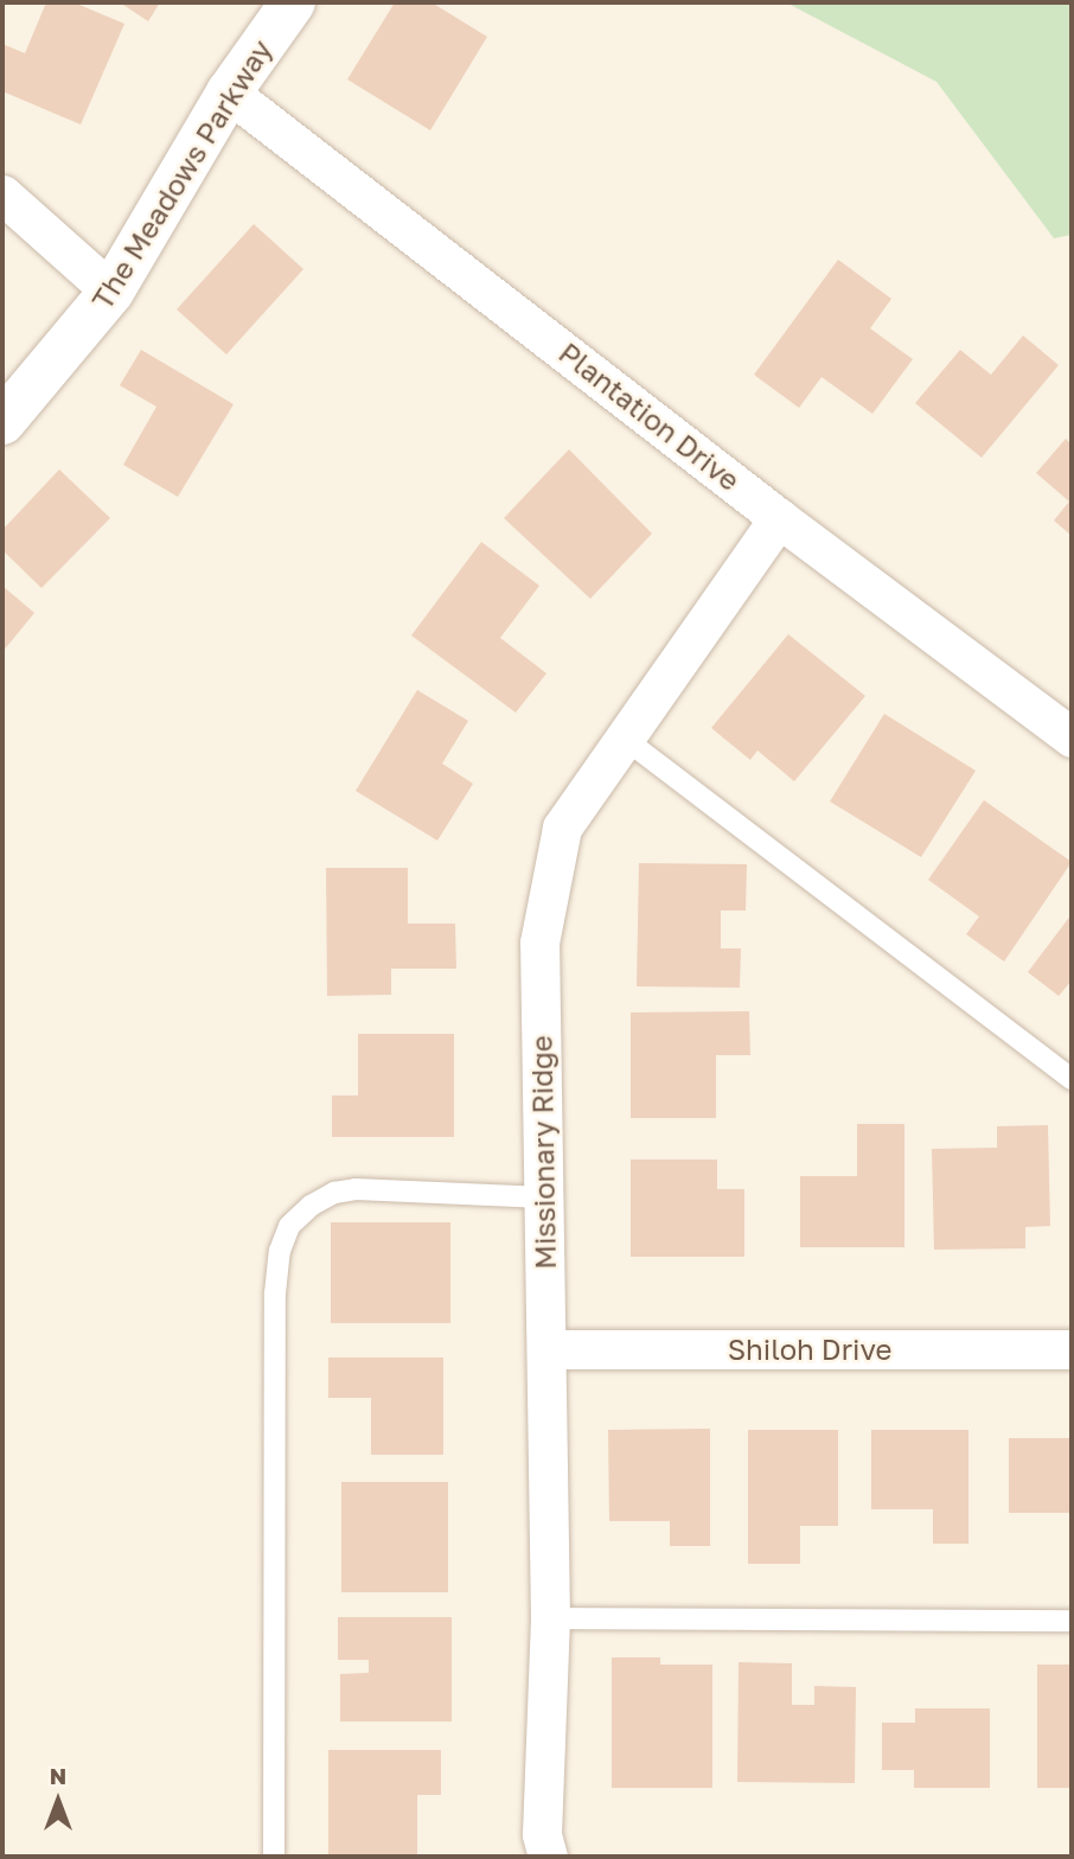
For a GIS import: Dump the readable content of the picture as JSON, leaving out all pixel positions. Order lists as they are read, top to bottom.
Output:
{
  "streets": {
    "street": [
      "The Meadows Parkway",
      "Plantation Drive",
      "Missionary Ridge",
      "Shiloh Drive"
    ]
  },
  "crossings": [
    ["The Meadows Parkway", "Plantation Drive"],
    ["Plantation Drive", "Missionary Ridge"],
    ["Missionary Ridge", "Shiloh Drive"]
  ],
  "north": "top"
}
